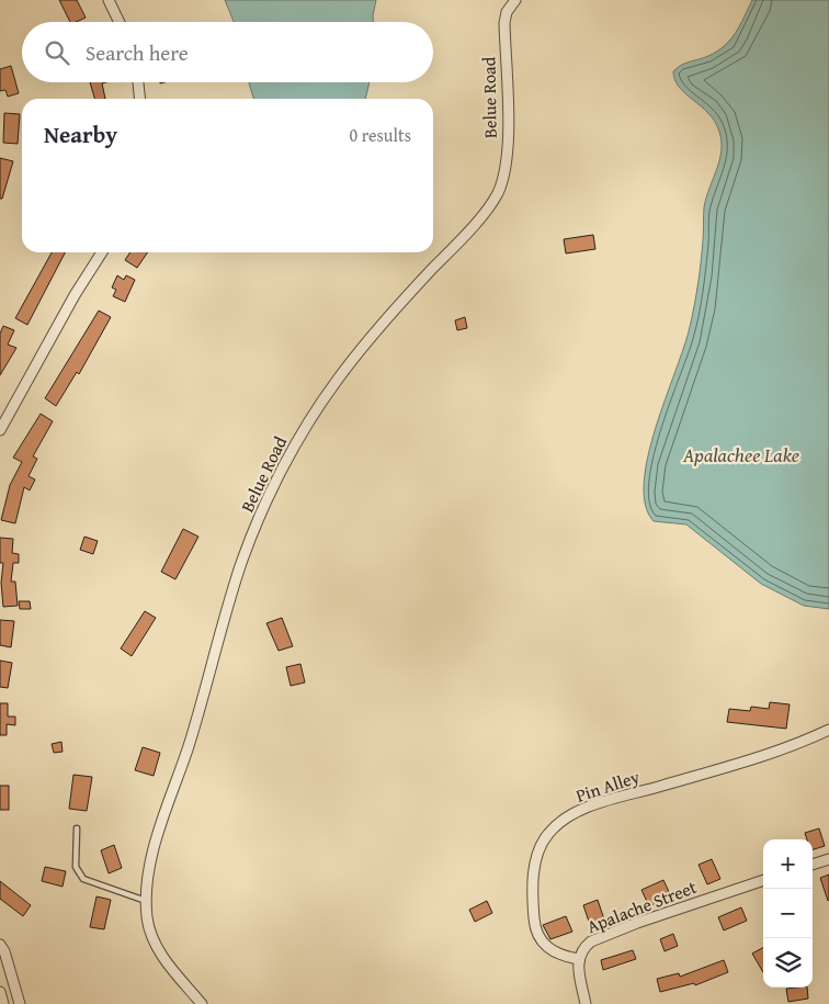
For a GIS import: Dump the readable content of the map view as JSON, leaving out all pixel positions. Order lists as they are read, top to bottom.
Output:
{
  "streets": {
    "street": ["Belue Road", "Pin Alley", "Apalache Street"]
  },
  "crossings": [
    ["Pin Alley", "Apalache Street"]
  ],
  "water": ["Apalachee Lake"],
  "page": {
    "search": "Search here",
    "heading": ["Nearby", "0 results"],
    "map_buttons": ["+", "−"]
  }
}
